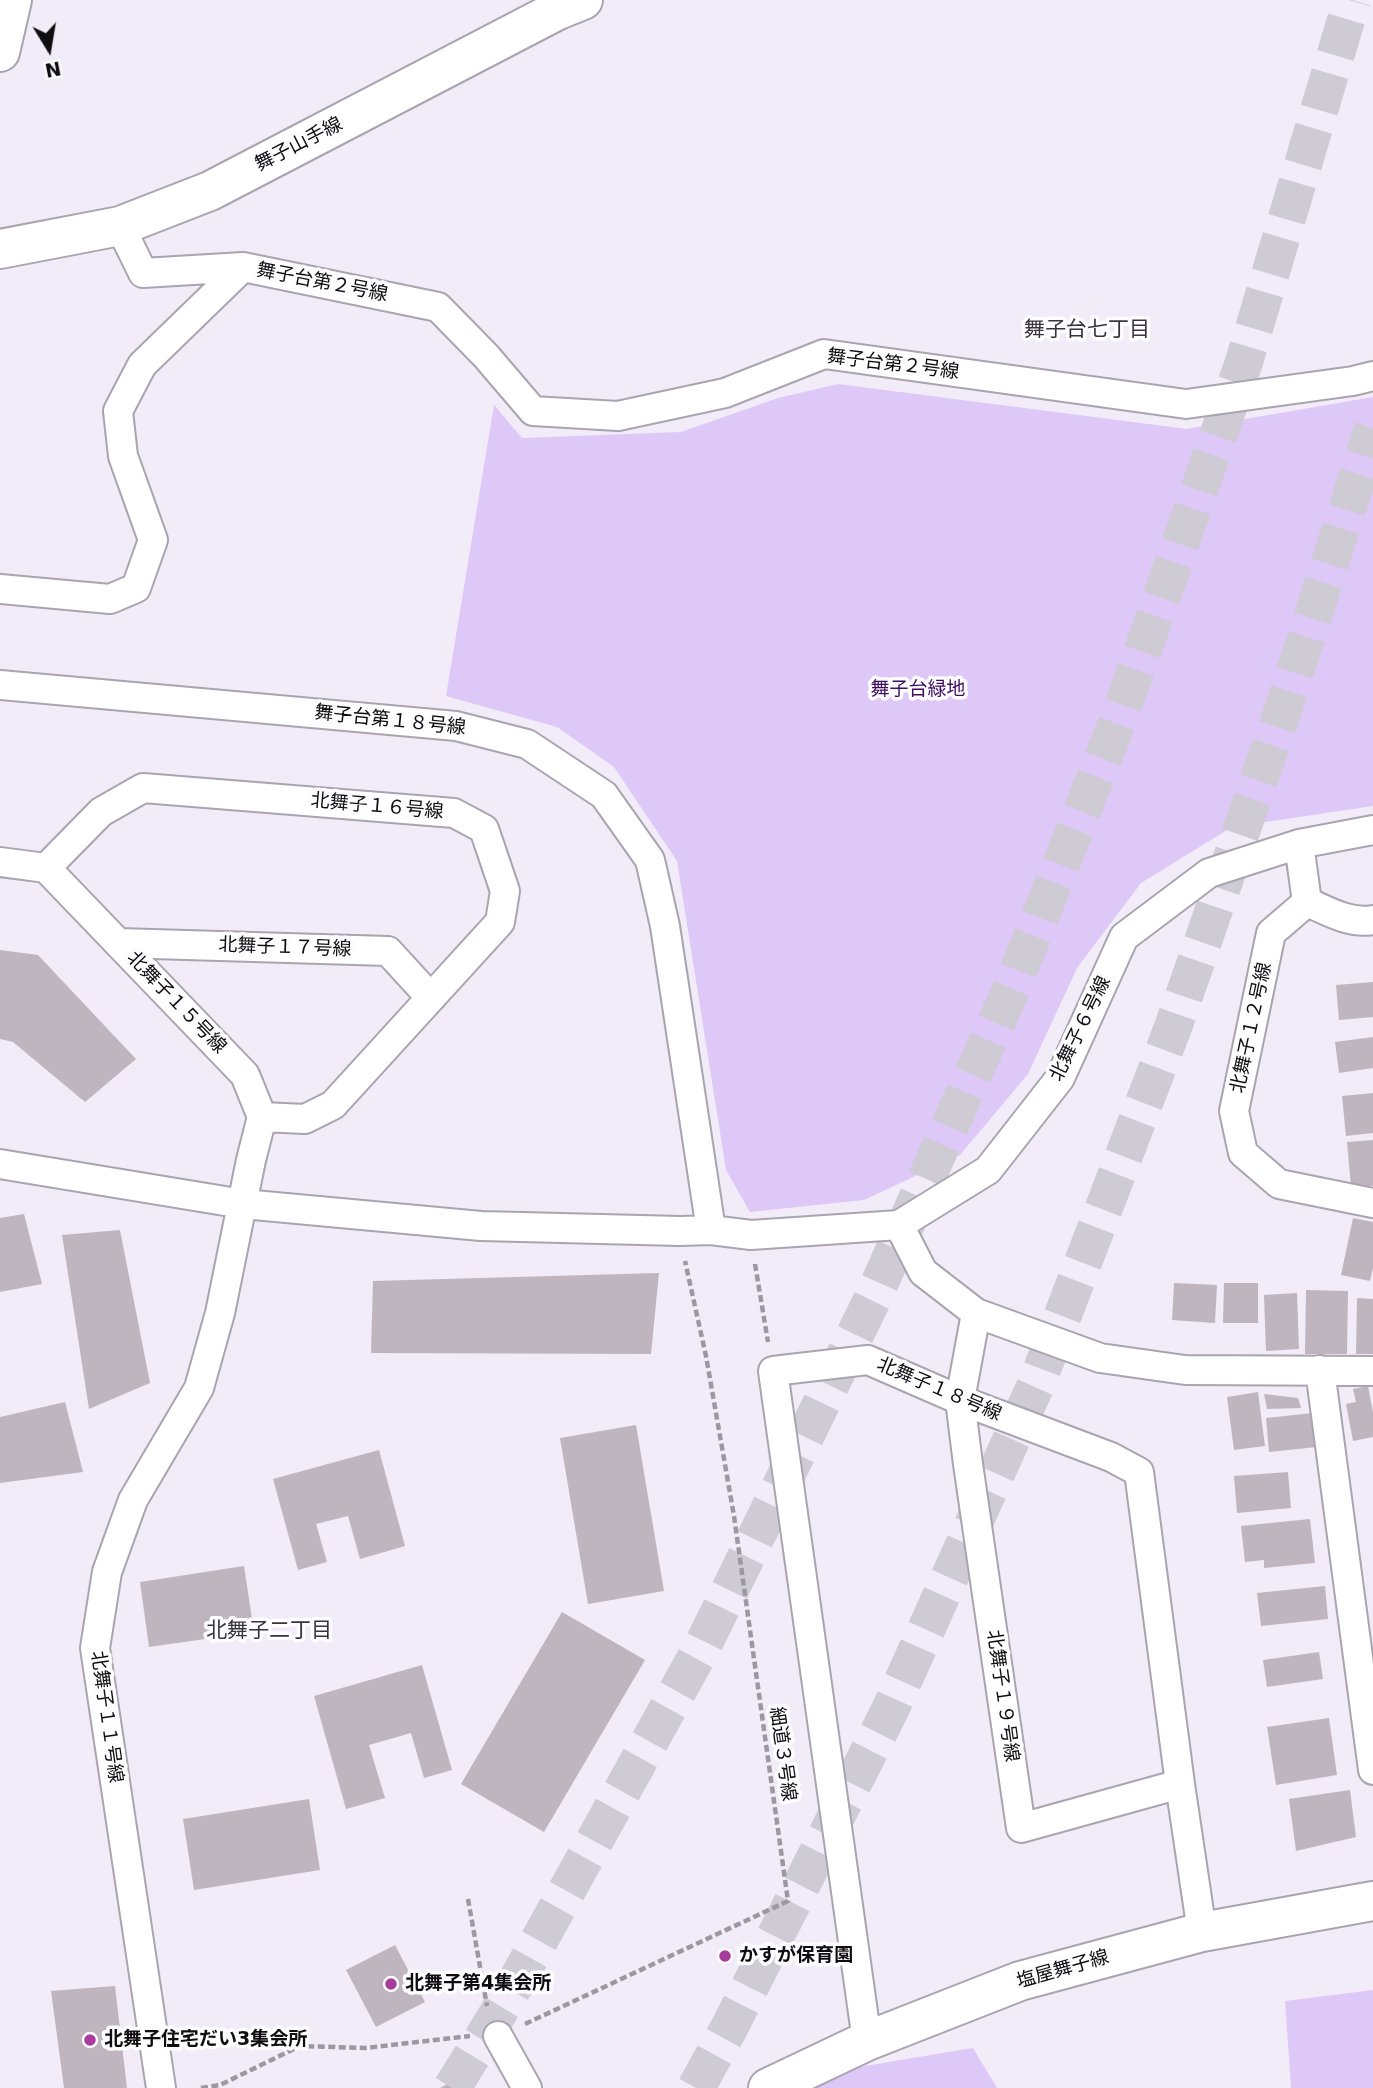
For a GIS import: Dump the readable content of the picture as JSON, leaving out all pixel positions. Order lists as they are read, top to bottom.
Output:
{
  "streets": {
    "street": [
      "舞子山手線",
      "舞子台第２号線",
      "舞子台第１８号線",
      "北舞子１６号線",
      "北舞子１７号線",
      "北舞子１５号線",
      "北舞子１２号線",
      "北舞子６号線",
      "北舞子１８号線",
      "北舞子１９号線",
      "北舞子１１号線",
      "塩屋舞子線"
    ],
    "path": ["細道３号線"]
  },
  "crossings": [
    ["舞子山手線", "舞子台第２号線"],
    ["舞子台第１８号線", "北舞子６号線"],
    ["北舞子１６号線", "北舞子１７号線"],
    ["北舞子１６号線", "北舞子１５号線"],
    ["北舞子１７号線", "北舞子１５号線"],
    ["北舞子６号線", "北舞子１１号線"],
    ["北舞子１８号線", "北舞子１９号線"],
    ["北舞子１８号線", "塩屋舞子線"]
  ],
  "districts": ["舞子台七丁目", "北舞子二丁目"],
  "parks": ["舞子台緑地"],
  "places": ["かすが保育園", "北舞子第4集会所", "北舞子住宅だい3集会所"],
  "north": "bottom"
}
